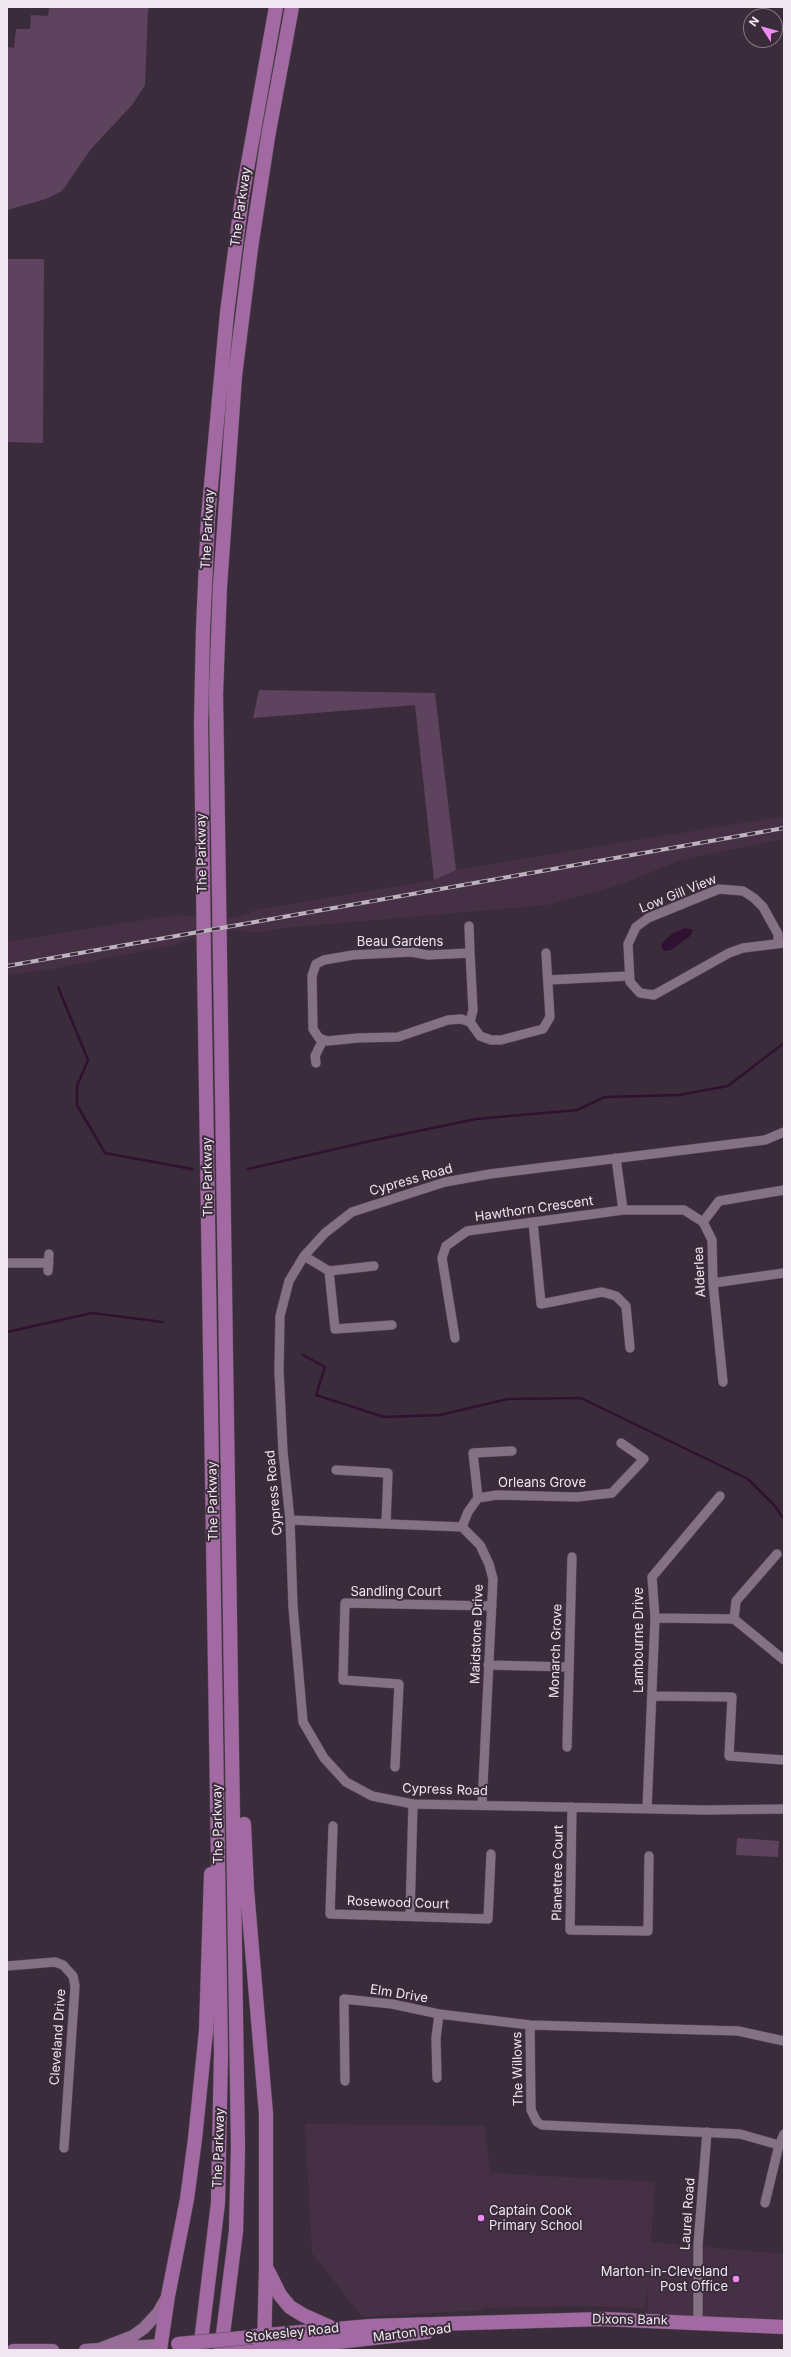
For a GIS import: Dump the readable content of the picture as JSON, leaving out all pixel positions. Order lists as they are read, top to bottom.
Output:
{
  "streets": {
    "highway": [
      "The Parkway",
      "Dixons Bank",
      "Stokesley Road",
      "Marton Road"
    ],
    "street": [
      "Low Gill View",
      "Beau Gardens",
      "Cypress Road",
      "Hawthorn Crescent",
      "Alderlea",
      "Orleans Grove",
      "Sandling Court",
      "Maidstone Drive",
      "Lambourne Drive",
      "Monarch Grove",
      "Planetree Court",
      "Rosewood Court",
      "Elm Drive",
      "Cleveland Drive",
      "The Willows",
      "Laurel Road"
    ]
  },
  "crossings": [
    ["Cypress Road", "Maidstone Drive"],
    ["Cypress Road", "Lambourne Drive"],
    ["Cypress Road", "Planetree Court"],
    ["Sandling Court", "Maidstone Drive"],
    ["Elm Drive", "The Willows"],
    ["The Willows", "Laurel Road"],
    ["Laurel Road", "Dixons Bank"],
    ["Dixons Bank", "Marton Road"],
    ["Stokesley Road", "Marton Road"]
  ],
  "places": ["Captain Cook Primary School", "Marton-in-Cleveland Post Office"],
  "north": "top left"
}
